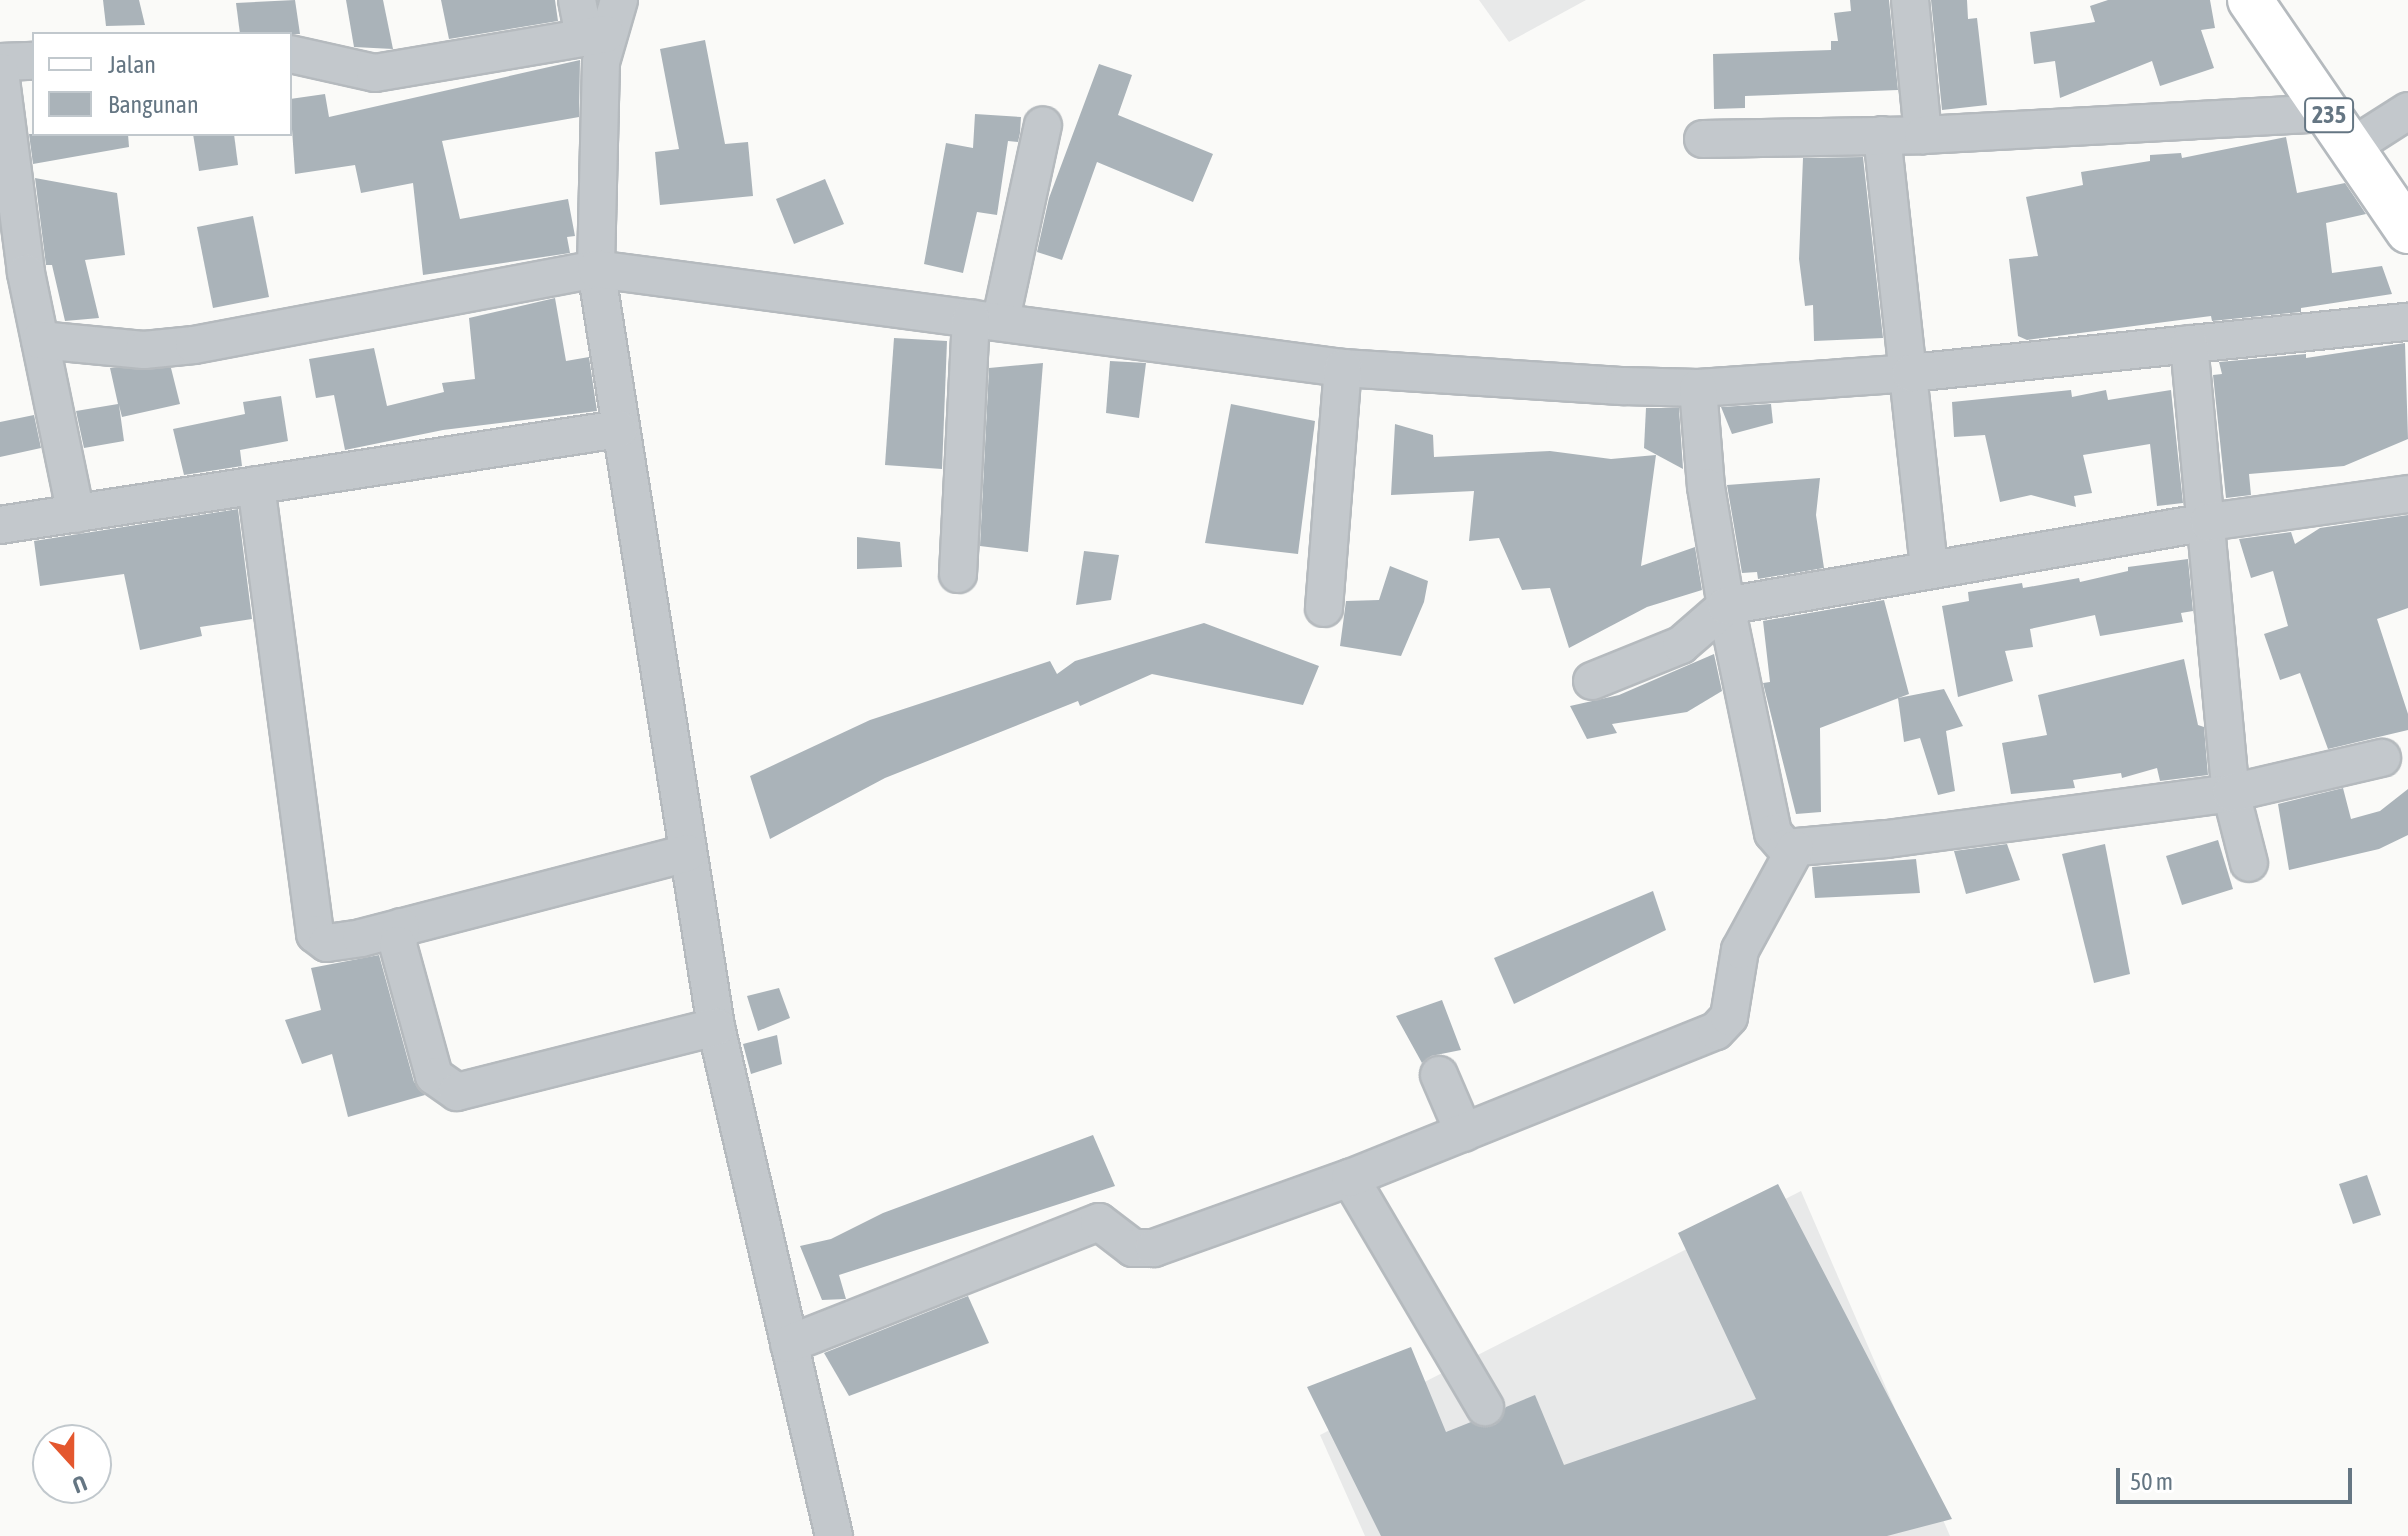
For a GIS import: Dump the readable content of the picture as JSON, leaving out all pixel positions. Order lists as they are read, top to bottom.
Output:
{
  "streets": {
    "main road": ["235"]
  },
  "legend": ["Jalan", "Bangunan"],
  "scale_bar": "50 m",
  "north": "bottom"
}
